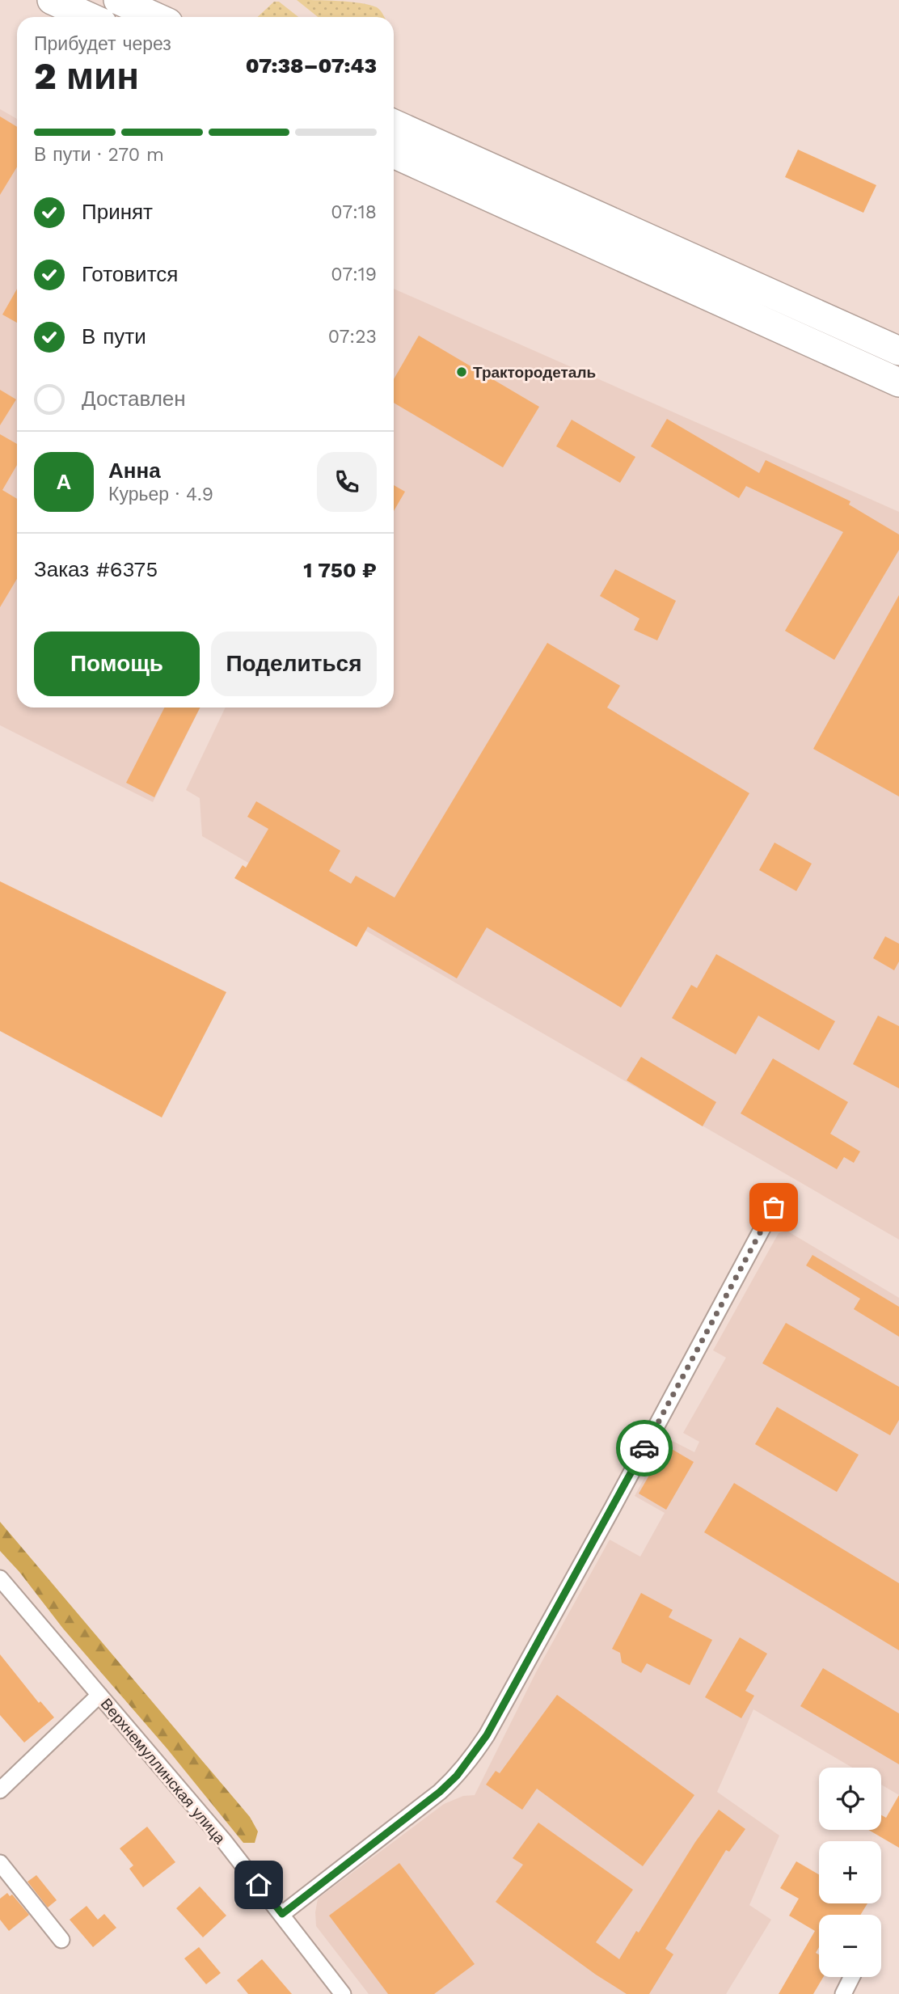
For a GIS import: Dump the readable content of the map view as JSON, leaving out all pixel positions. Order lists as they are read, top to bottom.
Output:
{
  "streets": {
    "street": ["Верхнемуллинская улица"]
  },
  "places": ["Трактородеталь"],
  "page": {
    "heading": ["2 мин", "Прибудет через", "07:38–07:43"],
    "panel": [
      "Анна",
      "Курьер · 4.9",
      "Заказ #6375",
      "1 750 ₽"
    ],
    "bar": "В пути · 270 m",
    "list": [
      ["Принят", "07:18"],
      ["Готовится", "07:19"],
      ["В пути", "07:23"],
      "Доставлен"
    ],
    "round": "А",
    "buttons": ["Помощь", "Поделиться"],
    "map_buttons": ["+", "−"]
  }
}
